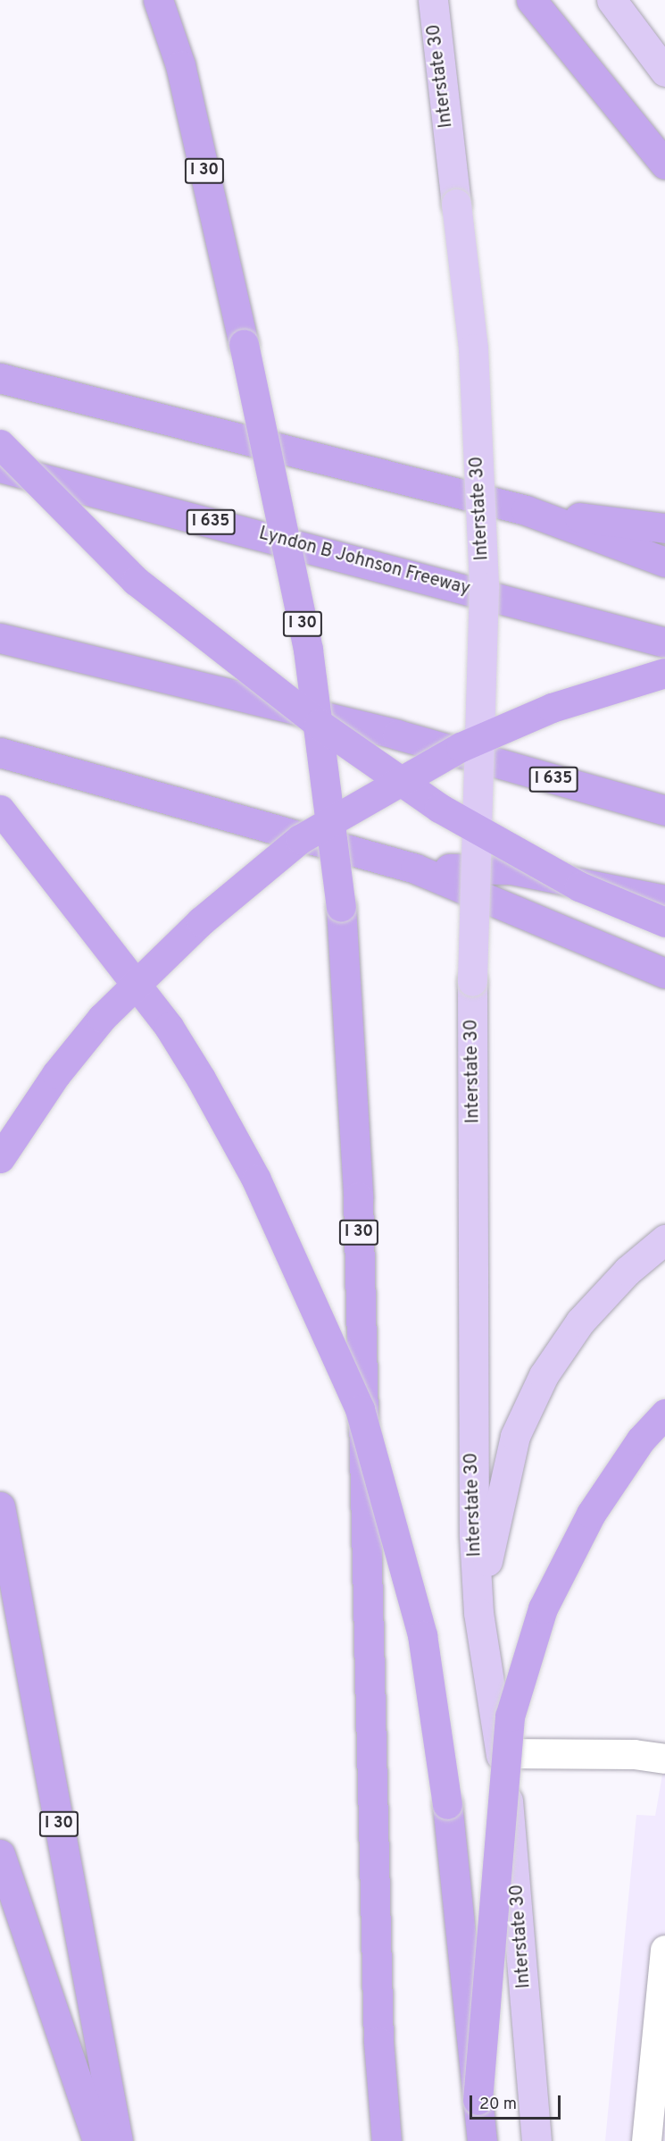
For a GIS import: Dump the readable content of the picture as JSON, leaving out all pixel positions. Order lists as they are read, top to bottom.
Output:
{
  "streets": {
    "highway": ["I 30", "I 635", "Lyndon B Johnson Freeway"],
    "main road": ["Interstate 30"]
  },
  "scale_bar": "20 m"
}
